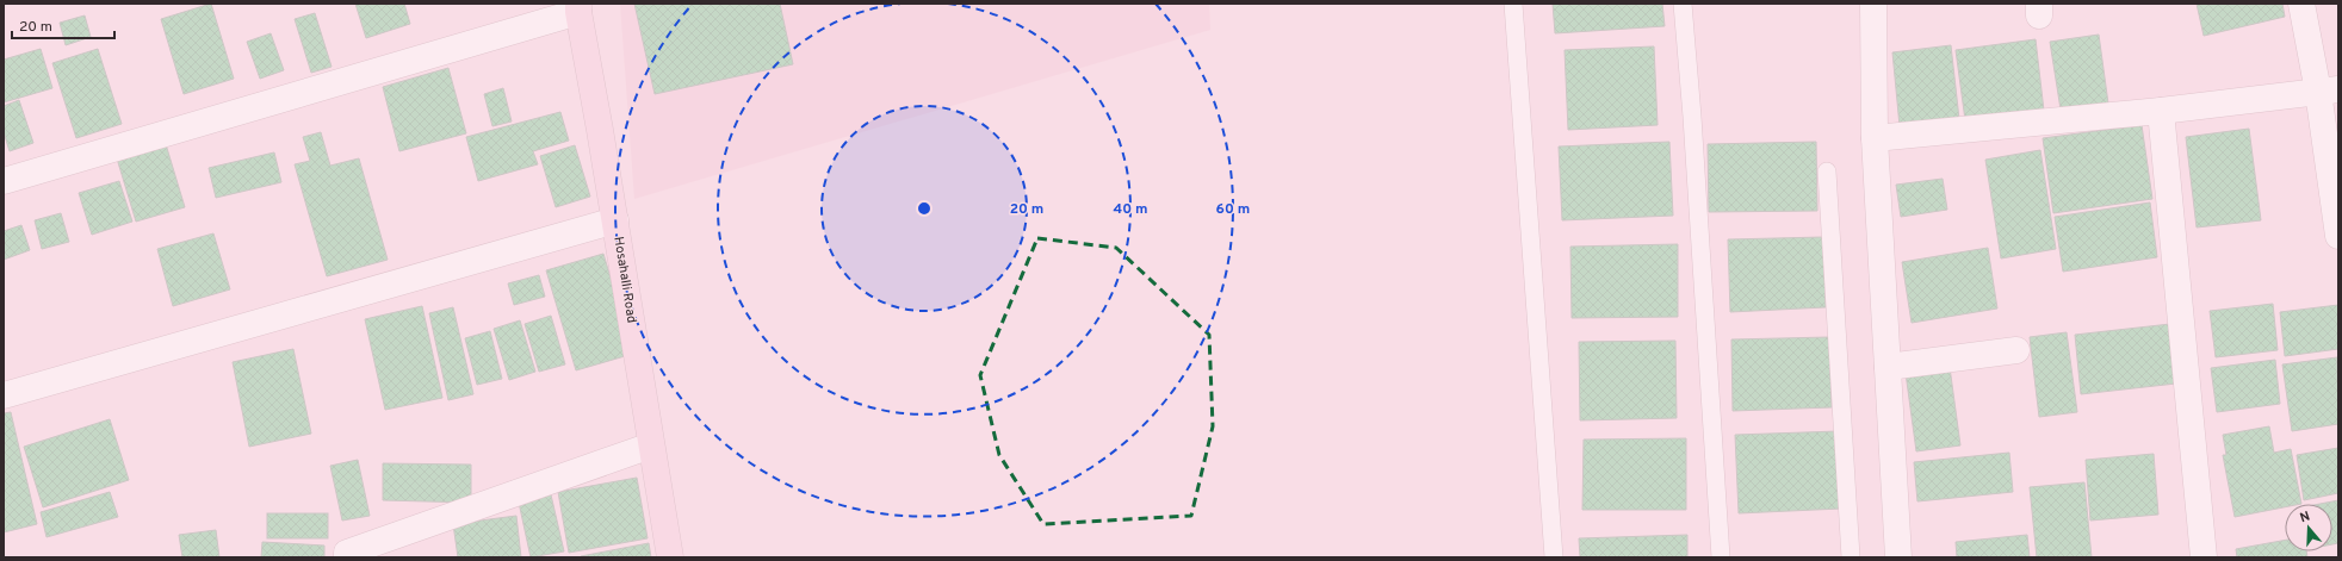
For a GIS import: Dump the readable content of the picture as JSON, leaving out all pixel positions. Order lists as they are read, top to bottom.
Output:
{
  "streets": {
    "street": ["Hosahalli Road"]
  },
  "scale_bar": "20 m",
  "north": "top",
  "rings": ["20 m", "40 m", "60 m"]
}
